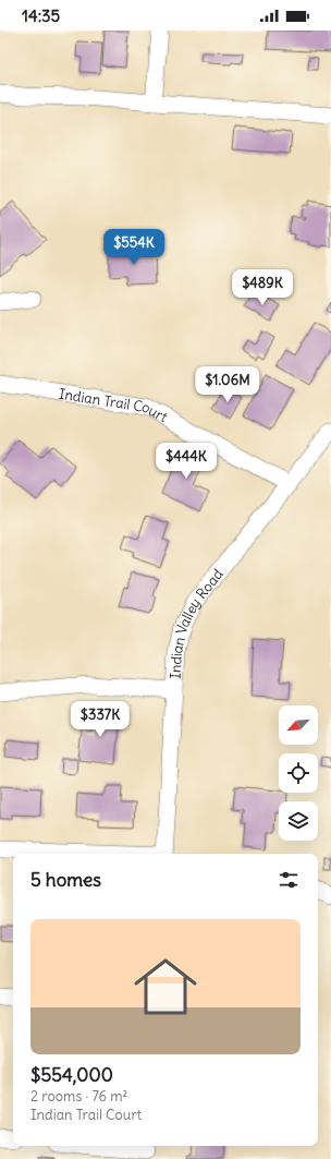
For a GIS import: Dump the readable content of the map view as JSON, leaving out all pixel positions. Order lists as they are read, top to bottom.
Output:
{
  "streets": {
    "street": ["Indian Trail Court", "Indian Valley Road"]
  },
  "crossings": [
    ["Indian Trail Court", "Indian Valley Road"]
  ],
  "north": "bottom left",
  "page": {
    "status": "14:35",
    "price": [
      "$554K",
      "$489K",
      "$1.06M",
      "$444K",
      "$337K"
    ],
    "heading": "5 homes",
    "list": [
      {
        "name": "$554,000",
        "note": "2 rooms · 76 m² · Indian Trail Court"
      }
    ]
  }
}
